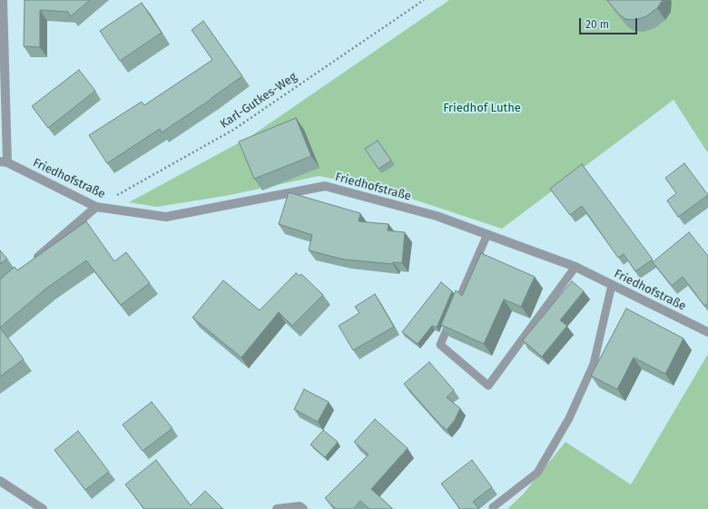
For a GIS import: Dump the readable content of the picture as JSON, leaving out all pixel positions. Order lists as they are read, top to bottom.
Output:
{
  "streets": {
    "street": ["Friedhofstraße"],
    "path": ["Karl-Gutkes-Weg"]
  },
  "crossings": [
    ["Karl-Gutkes-Weg", "Friedhofstraße"]
  ],
  "parks": ["Friedhof Luthe"],
  "scale_bar": "20 m"
}
